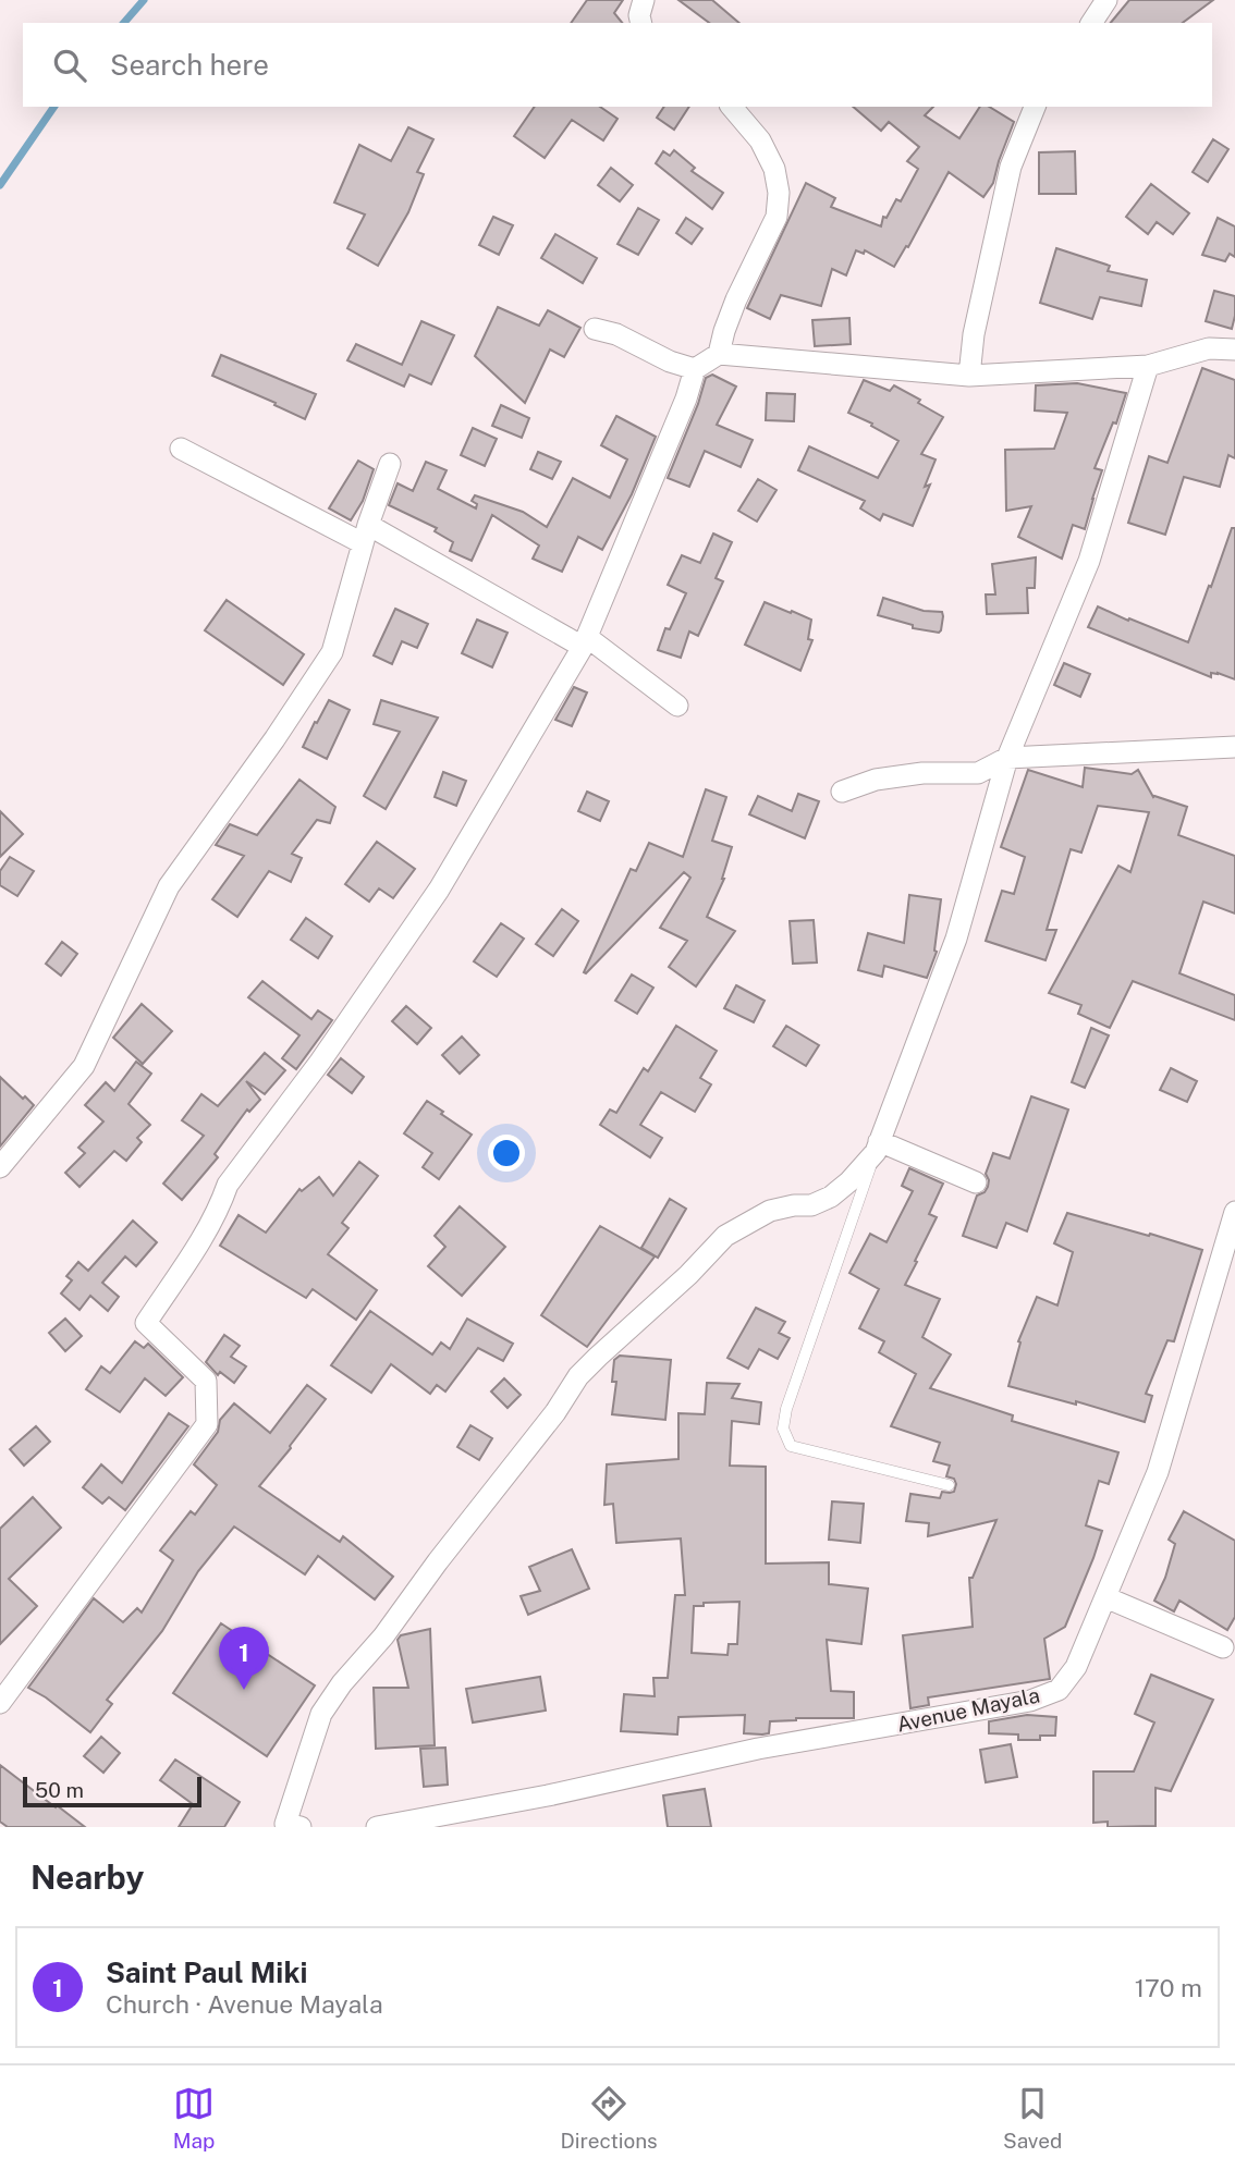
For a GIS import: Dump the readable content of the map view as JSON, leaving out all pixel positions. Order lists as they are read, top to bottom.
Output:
{
  "streets": {
    "street": ["Avenue Mayala"]
  },
  "scale_bar": "50 m",
  "page": {
    "search": "Search here",
    "pins": "1",
    "scale": "50 m",
    "heading": "Nearby",
    "list": [
      {
        "mark": "1",
        "name": "Saint Paul Miki",
        "note": "Church · Avenue Mayala",
        "value": "170 m"
      }
    ],
    "nav": ["Map", "Directions", "Saved"]
  }
}
